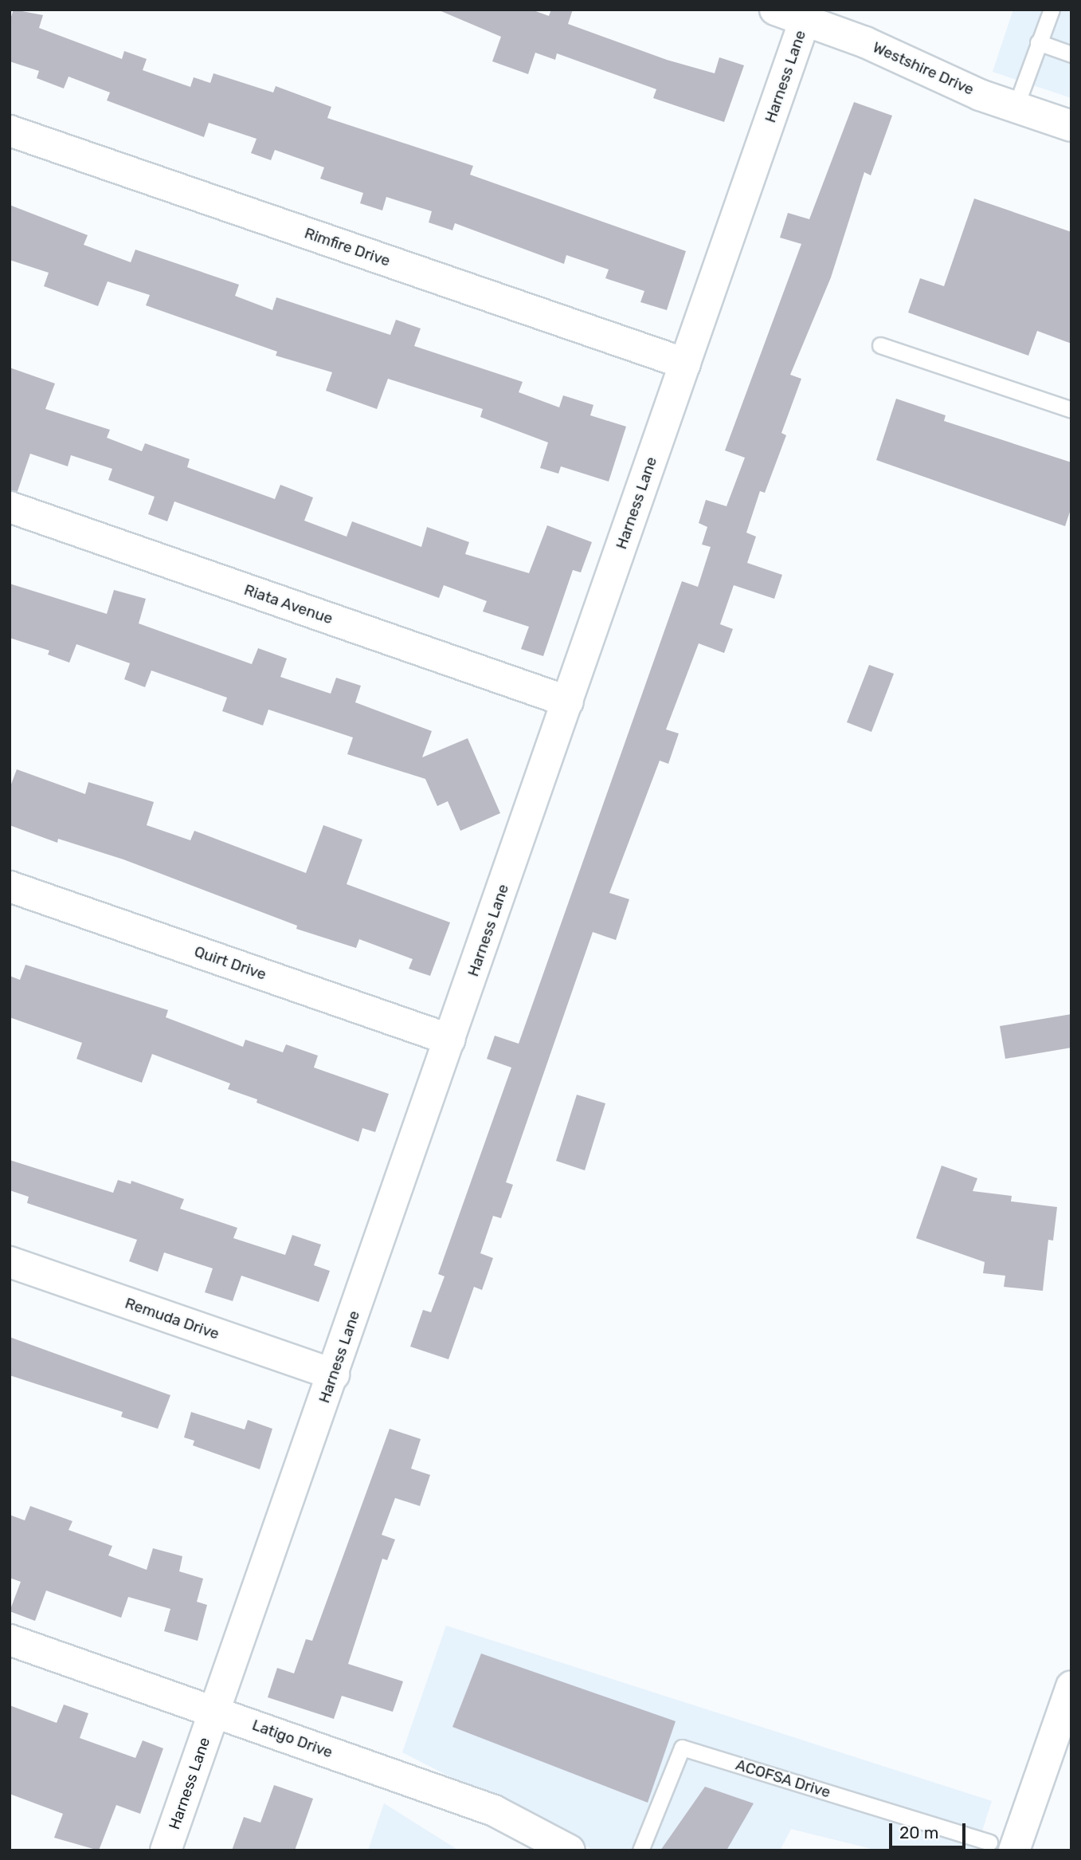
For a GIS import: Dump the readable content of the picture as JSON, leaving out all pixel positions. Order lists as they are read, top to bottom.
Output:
{
  "streets": {
    "street": [
      "Westshire Drive",
      "Harness Lane",
      "Rimfire Drive",
      "Riata Avenue",
      "Quirt Drive",
      "Remuda Drive",
      "Latigo Drive"
    ],
    "lane": ["ACOFSA Drive"]
  },
  "crossings": [
    ["Westshire Drive", "Harness Lane"],
    ["Harness Lane", "Rimfire Drive"],
    ["Harness Lane", "Riata Avenue"],
    ["Harness Lane", "Quirt Drive"],
    ["Harness Lane", "Remuda Drive"],
    ["Harness Lane", "Latigo Drive"]
  ],
  "scale_bar": "20 m"
}
